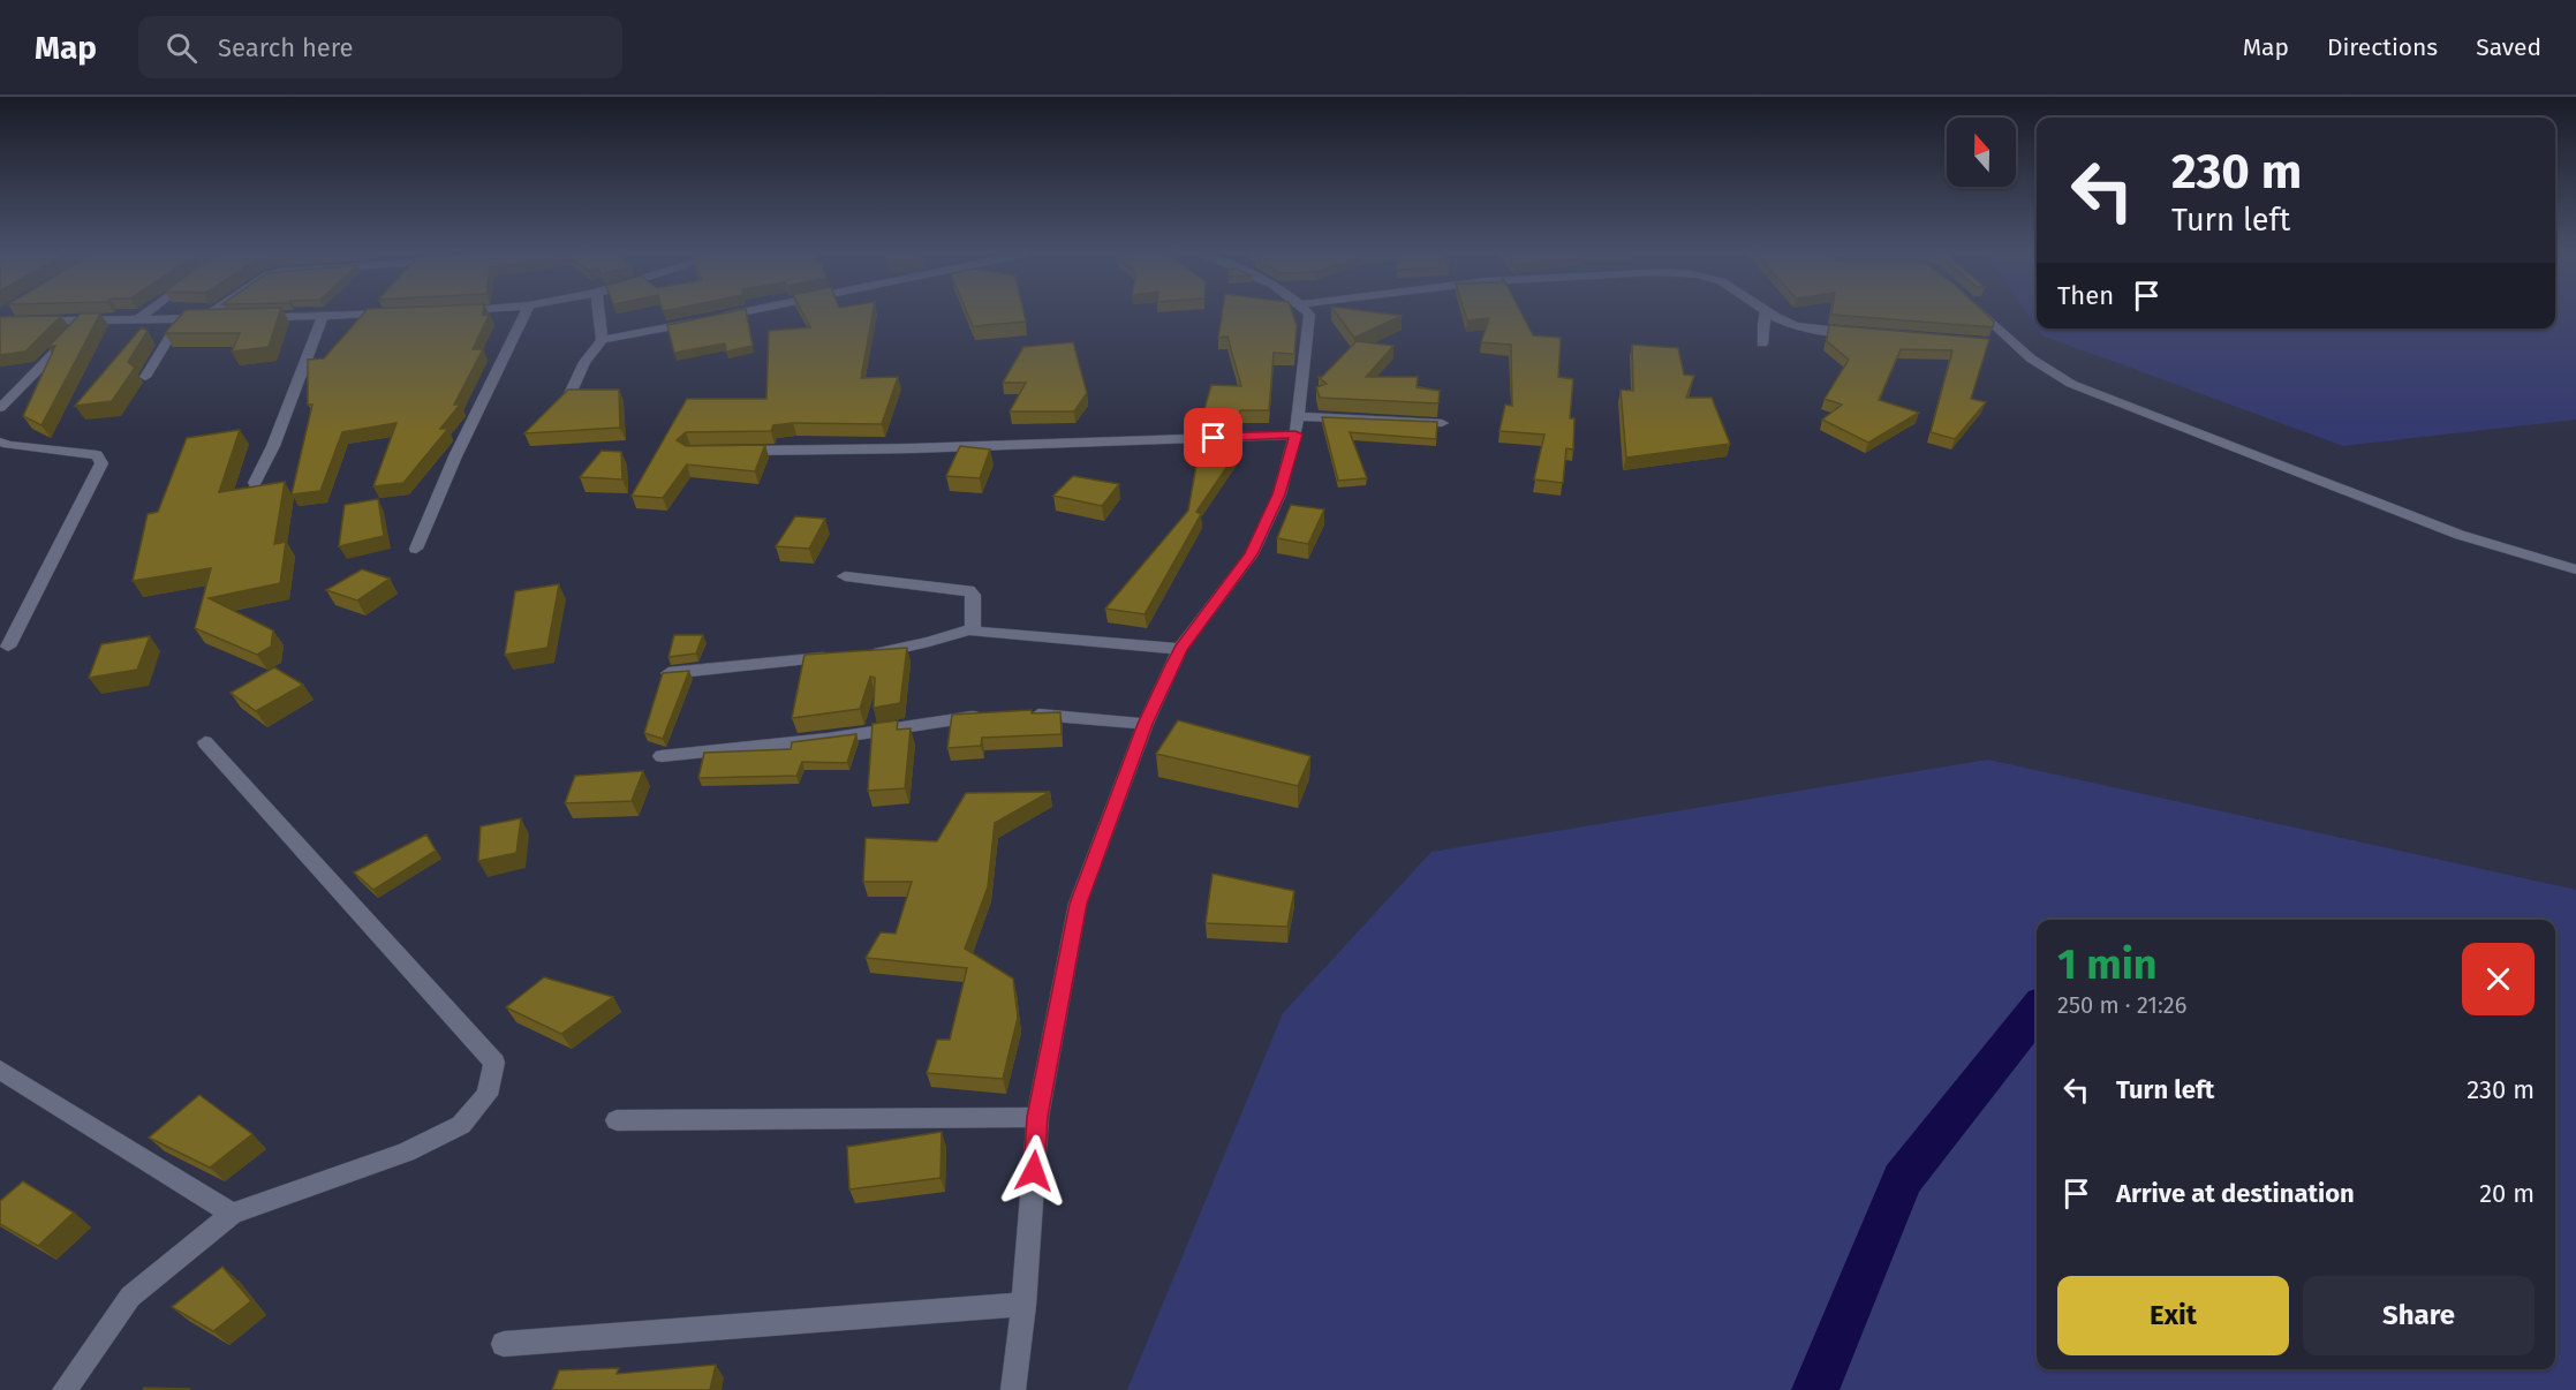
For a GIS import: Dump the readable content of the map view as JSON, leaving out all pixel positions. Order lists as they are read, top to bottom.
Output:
{
  "north": "top",
  "page": {
    "header": "Map",
    "search": "Search here",
    "nav": ["Map", "Directions", "Saved"],
    "turn": ["230 m", "Turn left"],
    "then": "Then",
    "heading": ["1 min", "250 m · 21:26"],
    "list": [
      {
        "name": "Turn left",
        "value": "230 m"
      },
      {
        "name": "Arrive at destination",
        "value": "20 m"
      }
    ],
    "buttons": ["Exit", "Share"]
  }
}
